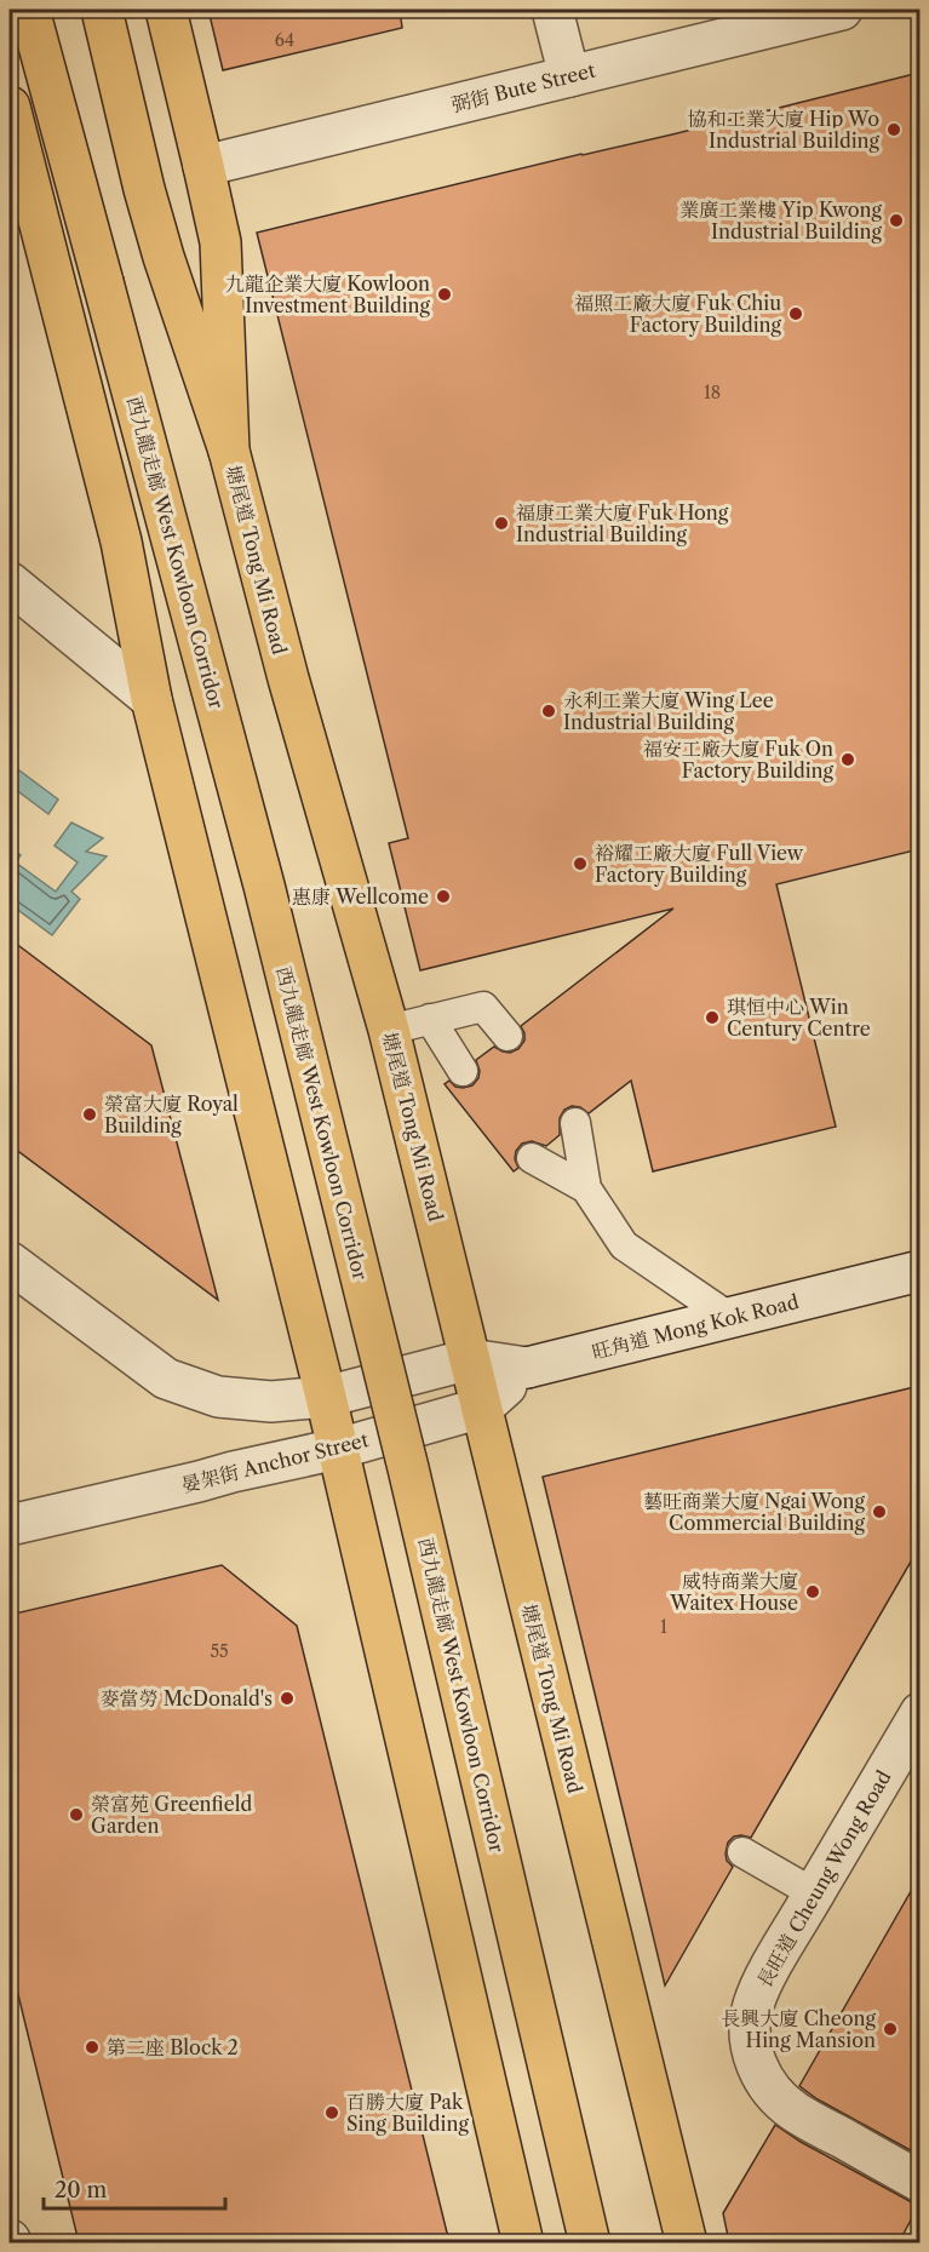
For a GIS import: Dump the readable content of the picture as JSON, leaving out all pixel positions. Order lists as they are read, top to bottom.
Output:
{
  "streets": {
    "main road": ["西九龍走廊 West Kowloon Corridor", "塘尾道 Tong Mi Road"],
    "street": [
      "弼街 Bute Street",
      "旺角道 Mong Kok Road",
      "晏架街 Anchor Street",
      "長旺道 Cheung Wong Road"
    ]
  },
  "crossings": [
    ["弼街 Bute Street", "塘尾道 Tong Mi Road"],
    ["塘尾道 Tong Mi Road", "旺角道 Mong Kok Road"],
    ["塘尾道 Tong Mi Road", "晏架街 Anchor Street"],
    ["旺角道 Mong Kok Road", "晏架街 Anchor Street"]
  ],
  "places": [
    "協和工業大廈 Hip Wo Industrial Building",
    "業廣工業樓 Yip Kwong Industrial Building",
    "九龍企業大廈 Kowloon Investment Building",
    "福照工廠大廈 Fuk Chiu Factory Building",
    "福康工業大廈 Fuk Hong Industrial Building",
    "永利工業大廈 Wing Lee Industrial Building",
    "福安工廠大廈 Fuk On Factory Building",
    "裕耀工廠大廈 Full View Factory Building",
    "惠康 Wellcome",
    "琪恒中心 Win Century Centre",
    "榮富大廈 Royal Building",
    "藝旺商業大廈 Ngai Wong Commercial Building",
    "威特商業大廈 Waitex House",
    "麥當勞 McDonald's",
    "榮富苑 Greenfield Garden",
    "長興大廈 Cheong Hing Mansion",
    "第二座 Block 2",
    "百勝大廈 Pak Sing Building"
  ],
  "house_numbers": [
    "64",
    "18",
    "1",
    "55"
  ],
  "scale_bar": "20 m"
}
